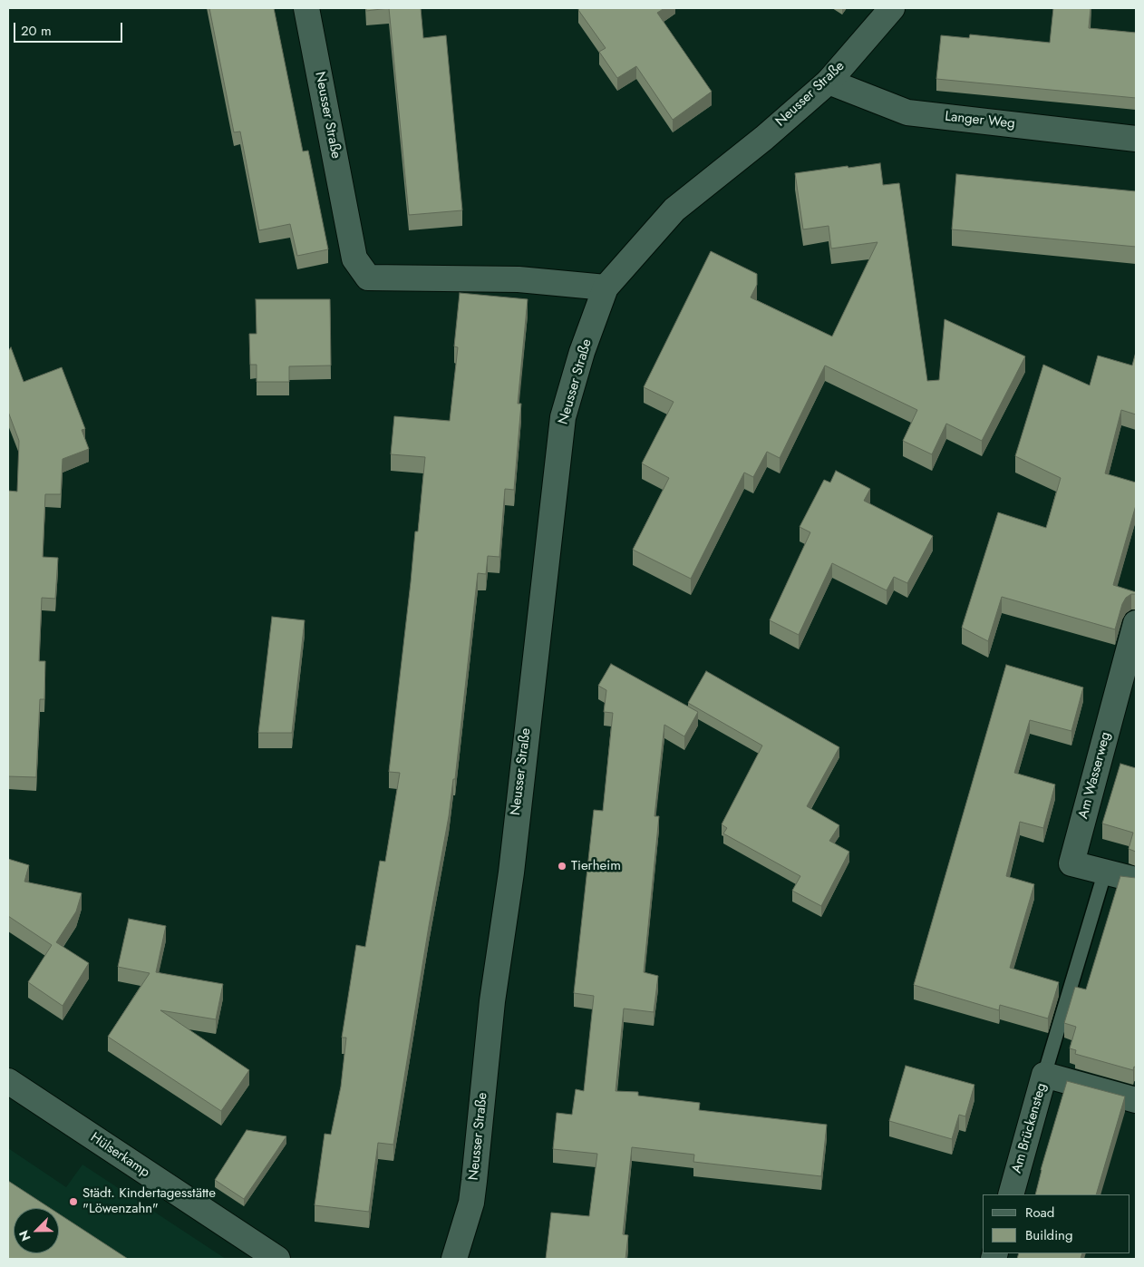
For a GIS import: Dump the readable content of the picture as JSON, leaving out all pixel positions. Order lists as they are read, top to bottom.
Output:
{
  "streets": {
    "street": [
      "Neusser Straße",
      "Langer Weg",
      "Am Wasserweg",
      "Am Brückensteg",
      "Hülserkamp"
    ]
  },
  "crossings": [
    ["Neusser Straße", "Langer Weg"]
  ],
  "places": ["Tierheim", "Städt. Kindertagesstätte \"Löwenzahn\""],
  "legend": ["Road", "Building"],
  "scale_bar": "20 m",
  "north": "bottom left"
}
